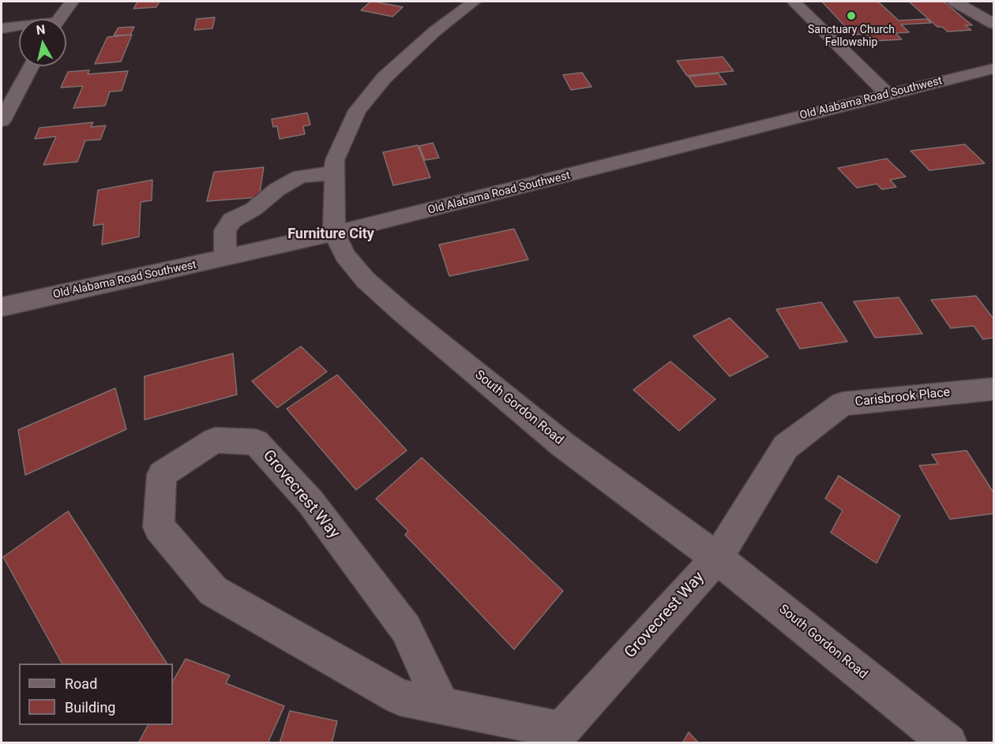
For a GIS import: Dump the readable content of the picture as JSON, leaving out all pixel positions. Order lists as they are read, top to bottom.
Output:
{
  "streets": {
    "street": [
      "Old Alabama Road Southwest",
      "Carisbrook Place",
      "South Gordon Road",
      "Grovecrest Way"
    ]
  },
  "crossings": [
    ["Old Alabama Road Southwest", "South Gordon Road"],
    ["Carisbrook Place", "South Gordon Road"],
    ["Carisbrook Place", "Grovecrest Way"],
    ["South Gordon Road", "Grovecrest Way"]
  ],
  "districts": ["Furniture City"],
  "places": ["Sanctuary Church Fellowship"],
  "legend": ["Road", "Building"],
  "north": "top"
}
